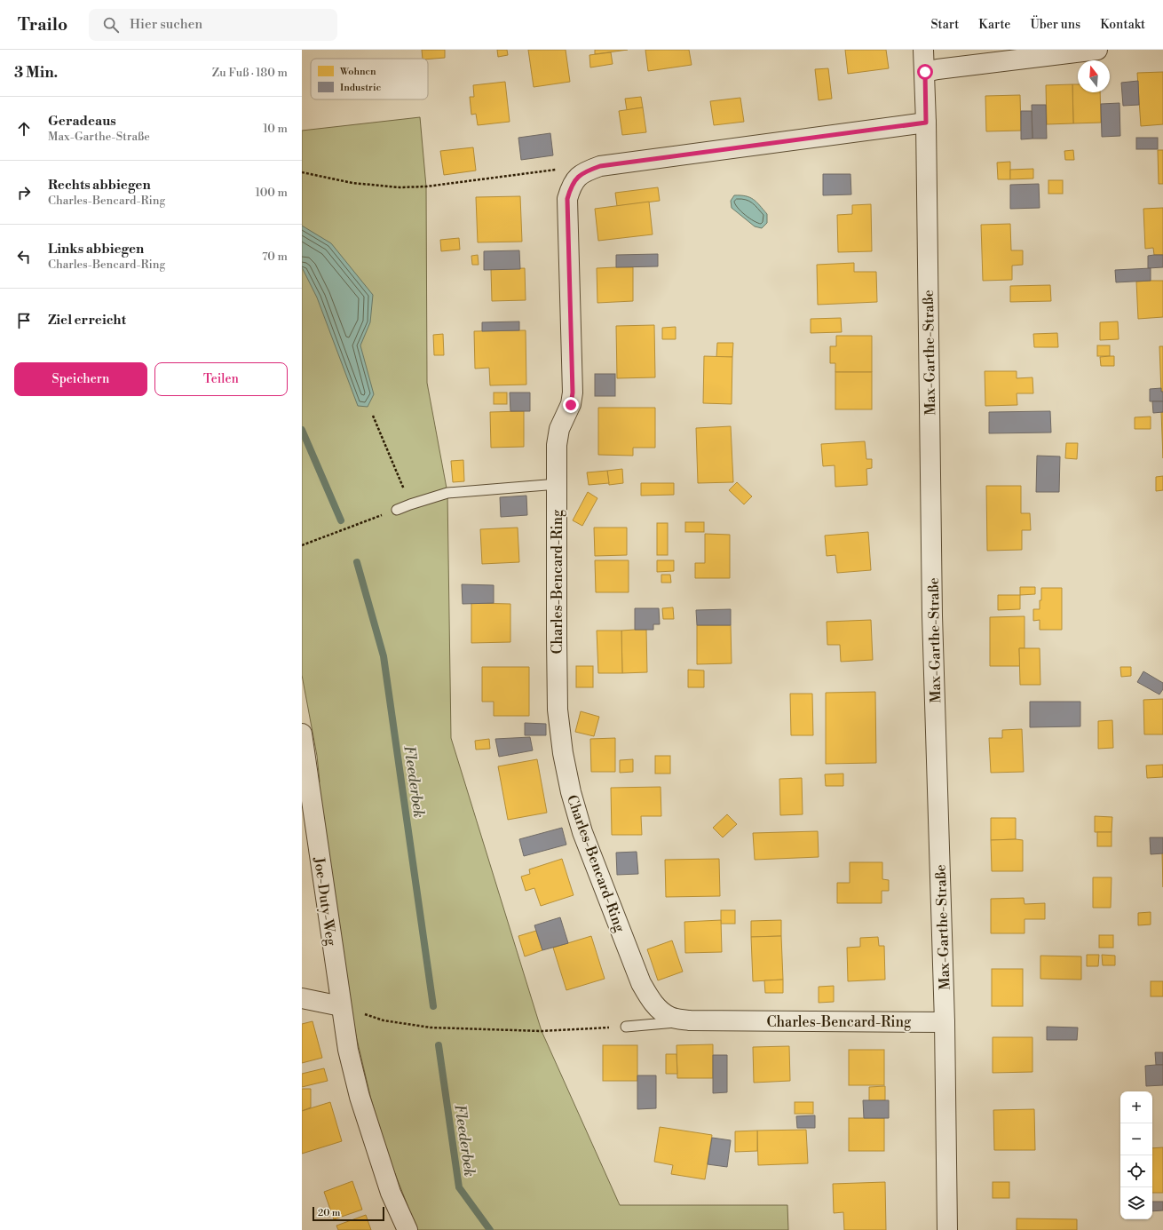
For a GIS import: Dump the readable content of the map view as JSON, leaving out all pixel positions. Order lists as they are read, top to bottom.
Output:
{
  "streets": {
    "street": ["Max-Garthe-Straße", "Charles-Bencard-Ring", "Joe-Duty-Weg"]
  },
  "crossings": [
    ["Max-Garthe-Straße", "Charles-Bencard-Ring"]
  ],
  "water": ["Fleederbek"],
  "legend": ["Wohnen", "Industrie"],
  "scale_bar": "20 m",
  "north": "top",
  "page": {
    "header": "Trailo",
    "search": "Hier suchen",
    "nav": [
      "Start",
      "Karte",
      "Über uns",
      "Kontakt"
    ],
    "heading": ["3 Min.", "Zu Fuß · 180 m"],
    "list": [
      ["Geradeaus", "Max-Garthe-Straße", "10 m"],
      ["Rechts abbiegen", "Charles-Bencard-Ring", "100 m"],
      ["Links abbiegen", "Charles-Bencard-Ring", "70 m"],
      "Ziel erreicht"
    ],
    "buttons": ["Speichern", "Teilen"],
    "map_buttons": ["+", "−"],
    "scale": "20 m"
  }
}
